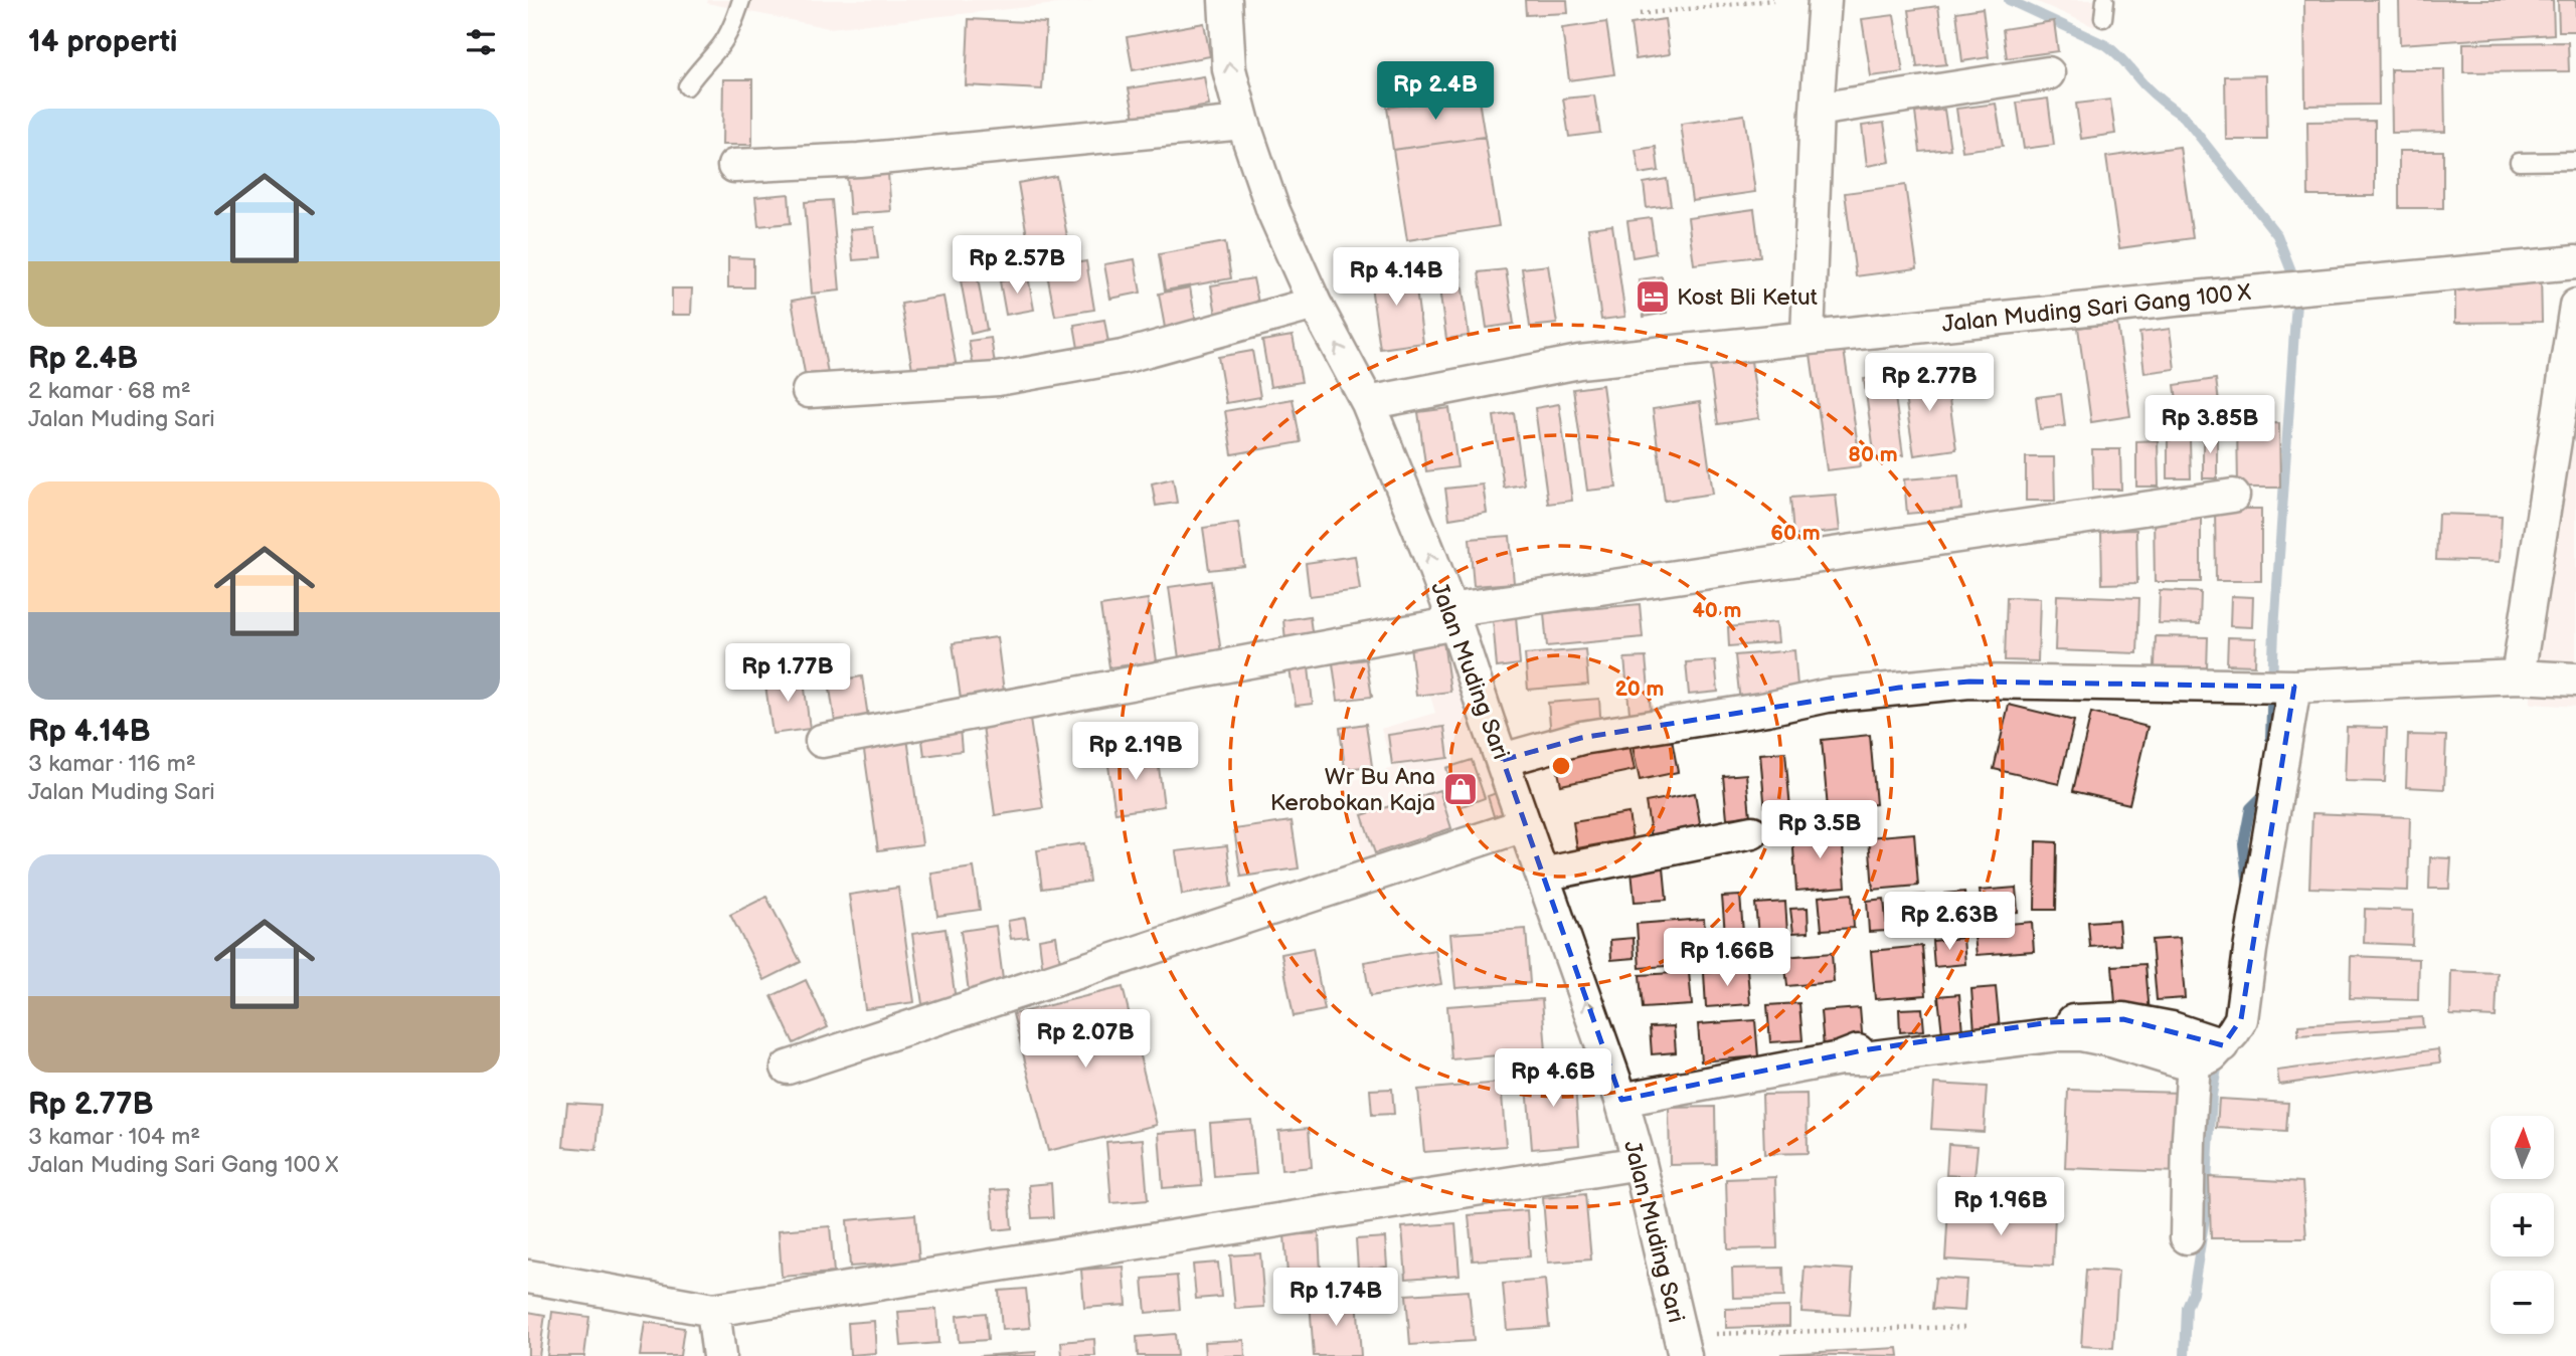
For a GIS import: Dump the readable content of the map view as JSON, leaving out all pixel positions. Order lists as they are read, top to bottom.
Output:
{
  "streets": {
    "street": ["Jalan Muding Sari Gang 100 X", "Jalan Muding Sari"]
  },
  "crossings": [
    ["Jalan Muding Sari Gang 100 X", "Jalan Muding Sari"]
  ],
  "one_way": ["Jalan Muding Sari"],
  "places": {
    "hotel": ["Kost Bli Ketut"],
    "shop": ["Wr Bu Ana Kerobokan Kaja"]
  },
  "north": "top",
  "page": {
    "heading": "14 properti",
    "price": [
      "Rp 2.4B",
      "Rp 2.57B",
      "Rp 4.14B",
      "Rp 2.77B",
      "Rp 3.85B",
      "Rp 1.77B",
      "Rp 2.19B",
      "Rp 3.5B",
      "Rp 2.63B",
      "Rp 1.66B",
      "Rp 2.07B",
      "Rp 4.6B",
      "Rp 1.96B",
      "Rp 1.74B"
    ],
    "list": [
      {
        "name": "Rp 2.4B",
        "note": "2 kamar · 68 m² · Jalan Muding Sari"
      },
      {
        "name": "Rp 4.14B",
        "note": "3 kamar · 116 m² · Jalan Muding Sari"
      },
      {
        "name": "Rp 2.77B",
        "note": "3 kamar · 104 m² · Jalan Muding Sari Gang 100 X"
      }
    ],
    "map_buttons": ["+", "−"]
  },
  "rings": [
    "80 m",
    "60 m",
    "40 m",
    "20 m"
  ]
}
